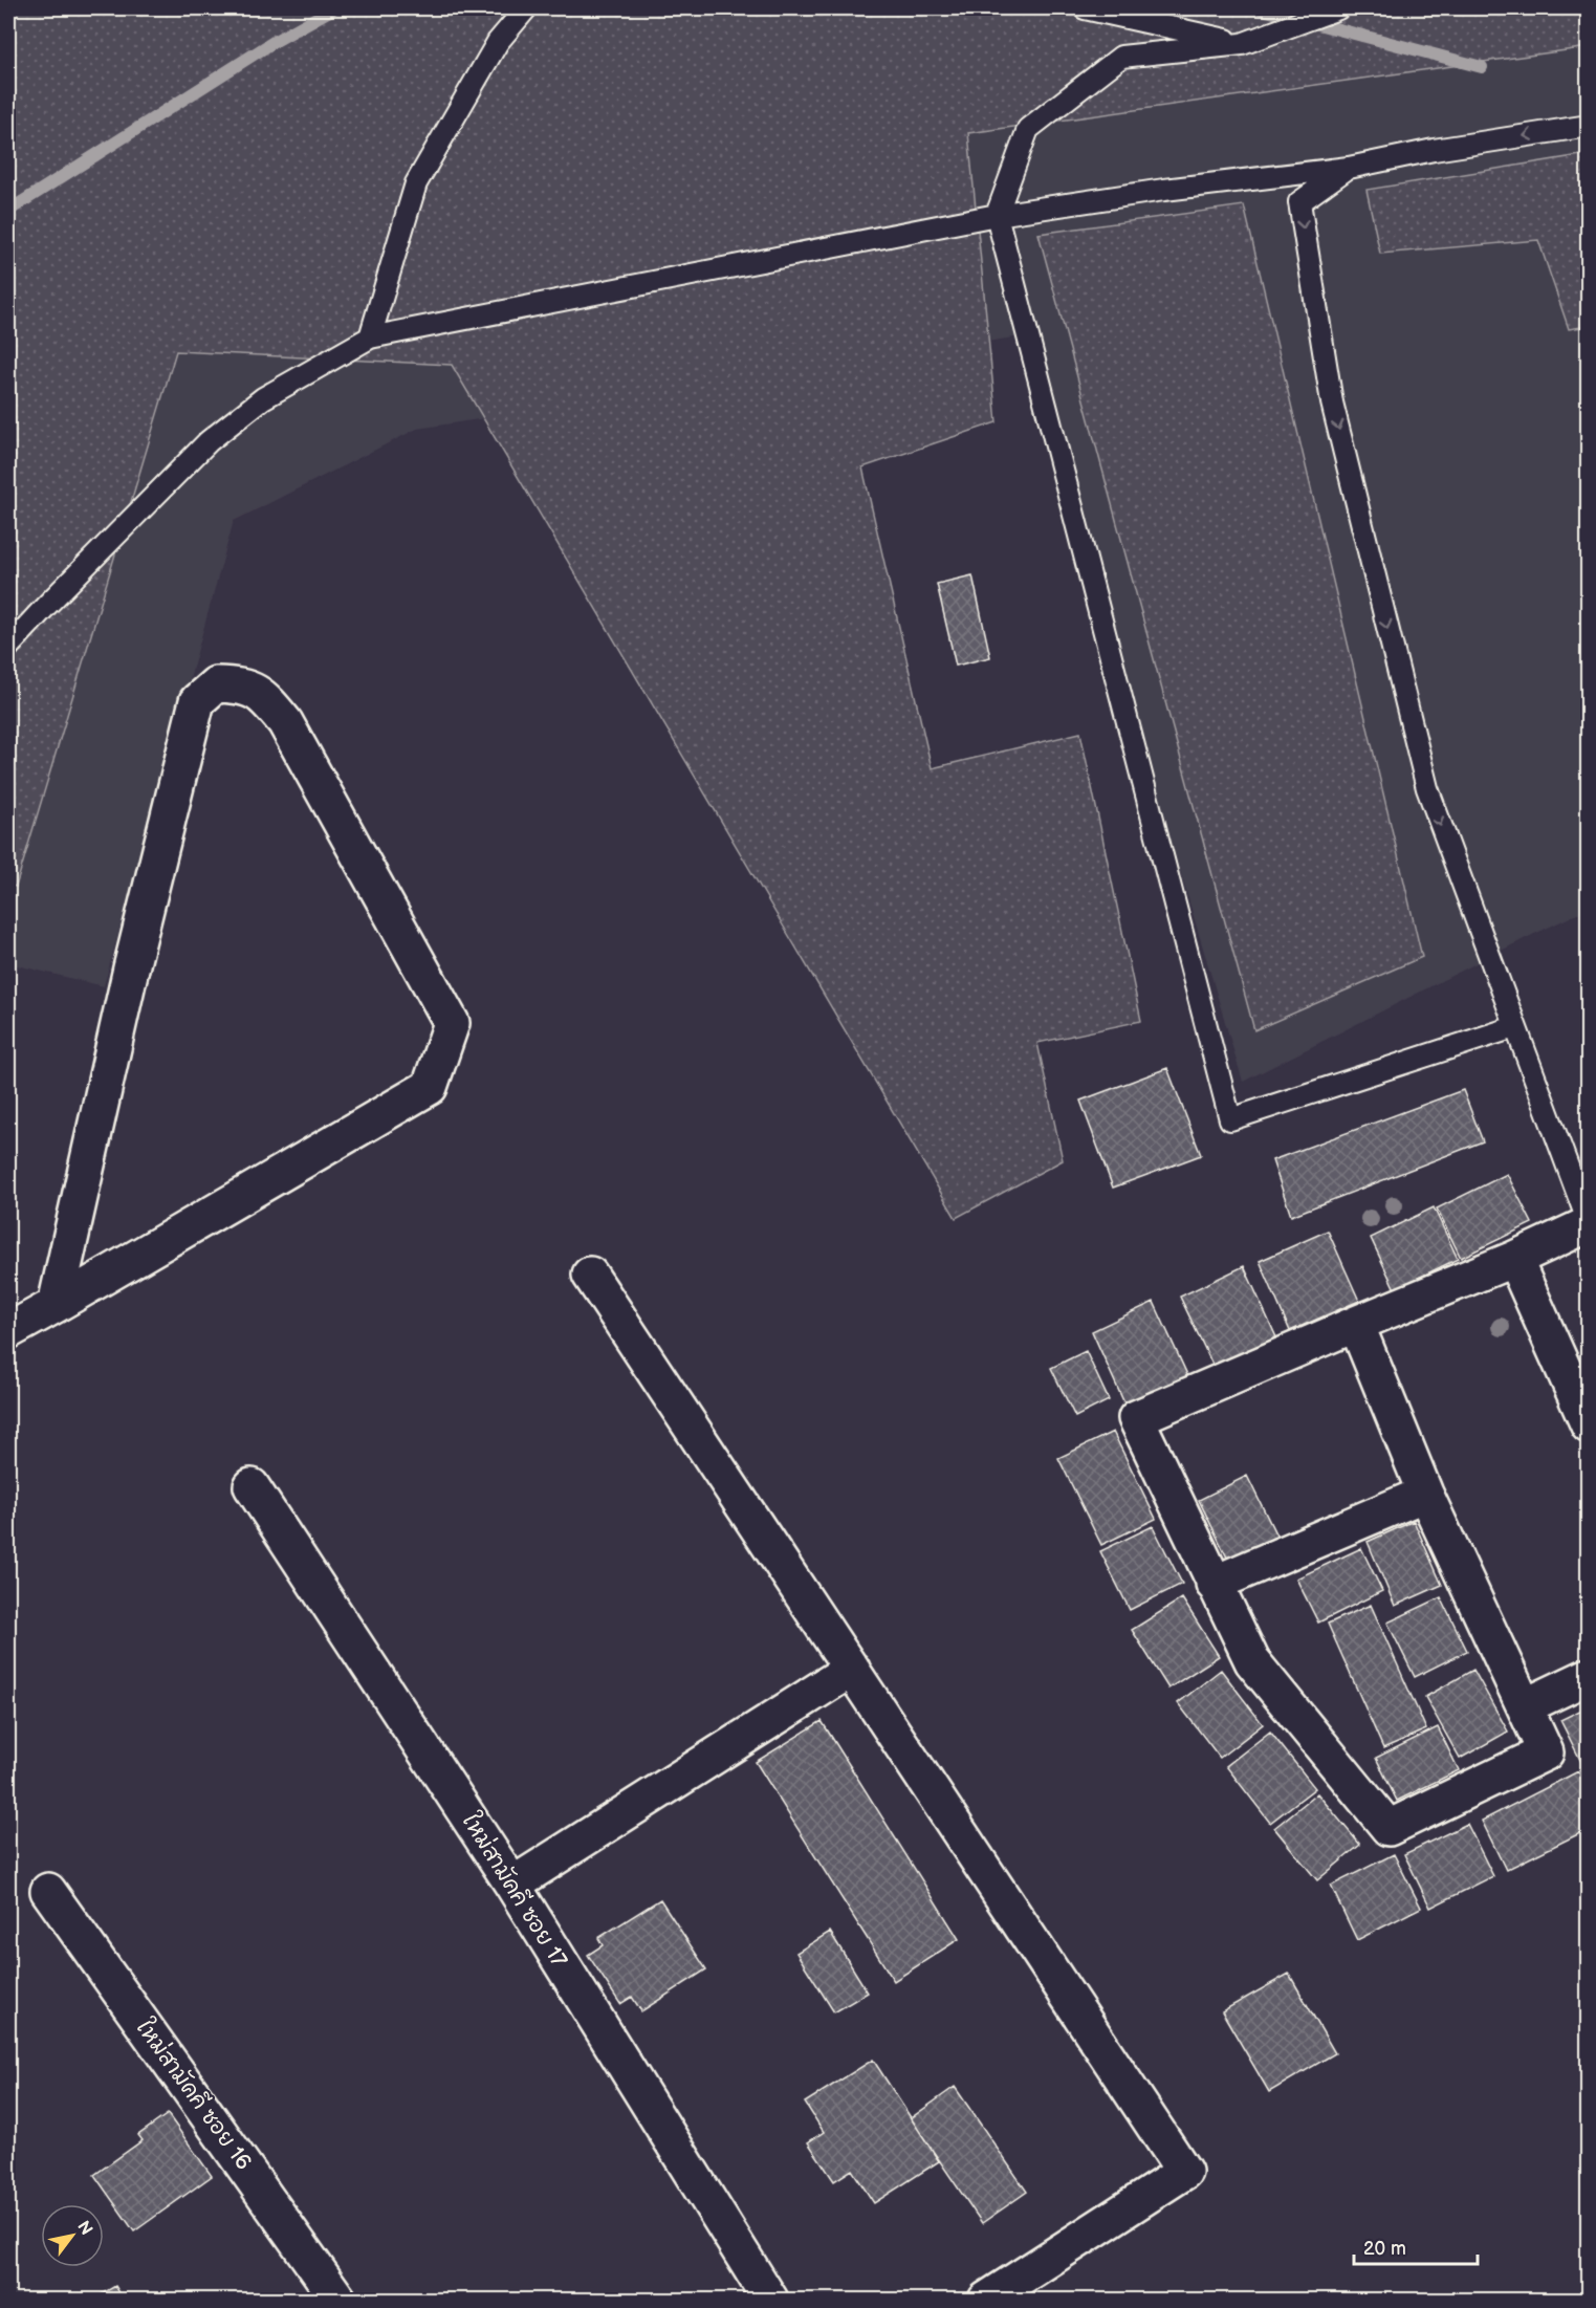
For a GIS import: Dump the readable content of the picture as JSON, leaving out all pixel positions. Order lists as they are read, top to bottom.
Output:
{
  "streets": {
    "street": ["ใหม่สามัคคี ซอย 17", "ใหม่สามัคคี ซอย 16"]
  },
  "scale_bar": "20 m",
  "north": "top right"
}
